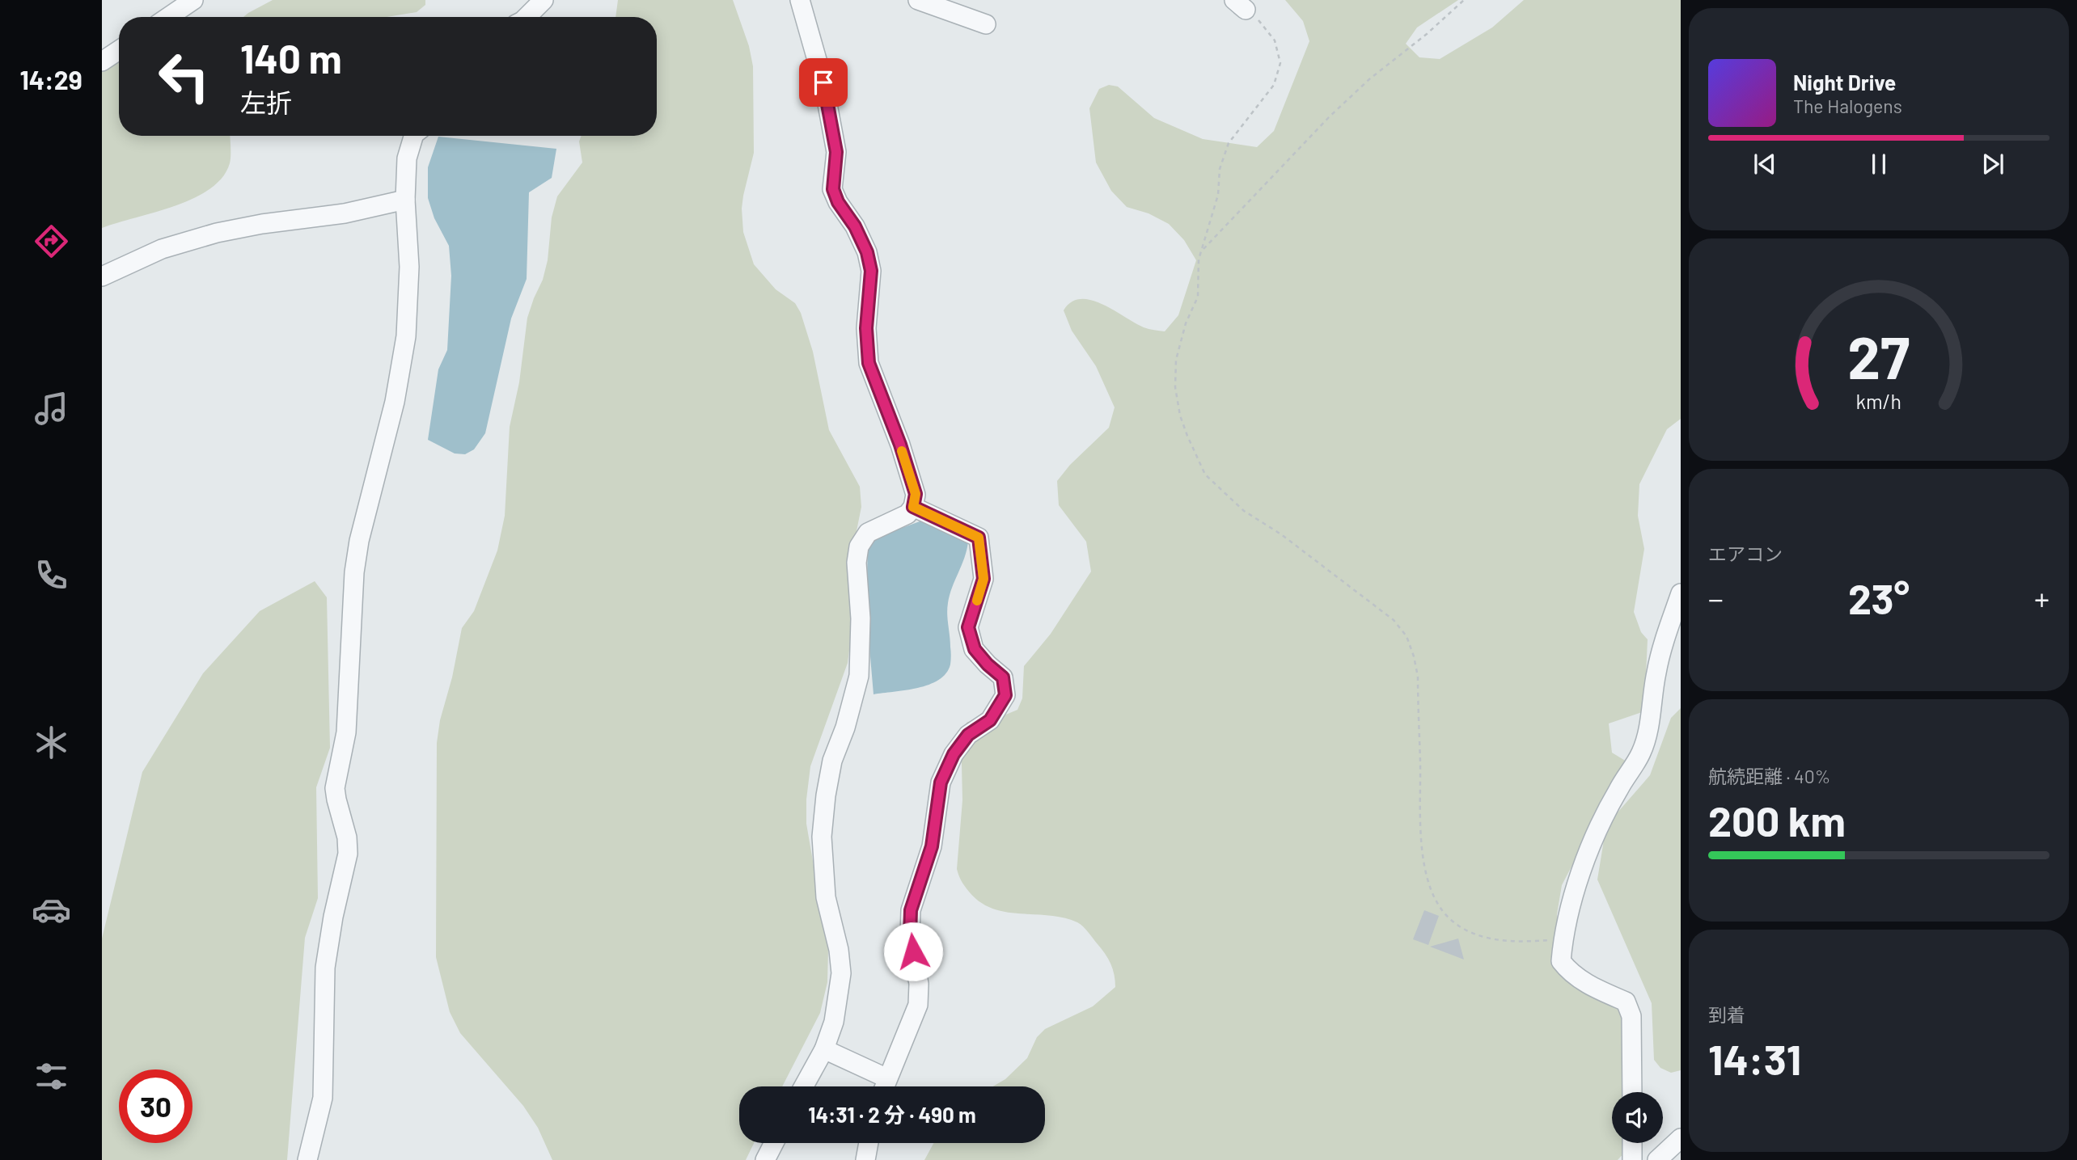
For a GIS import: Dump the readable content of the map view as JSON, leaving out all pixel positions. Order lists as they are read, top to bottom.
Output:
{
  "page": {
    "tabs": "14:29",
    "turn": ["140 m", "左折"],
    "song": ["Night Drive", "The Halogens"],
    "tile": [
      "エアコン",
      ["航続距離 · 40%", "200 km"],
      ["到着", "14:31"]
    ],
    "heat": ["−", "23°", "+"],
    "limit": "30",
    "trip": "14:31 · 2 分 · 490 m",
    "gauge": ["27", "km/h"]
  }
}
